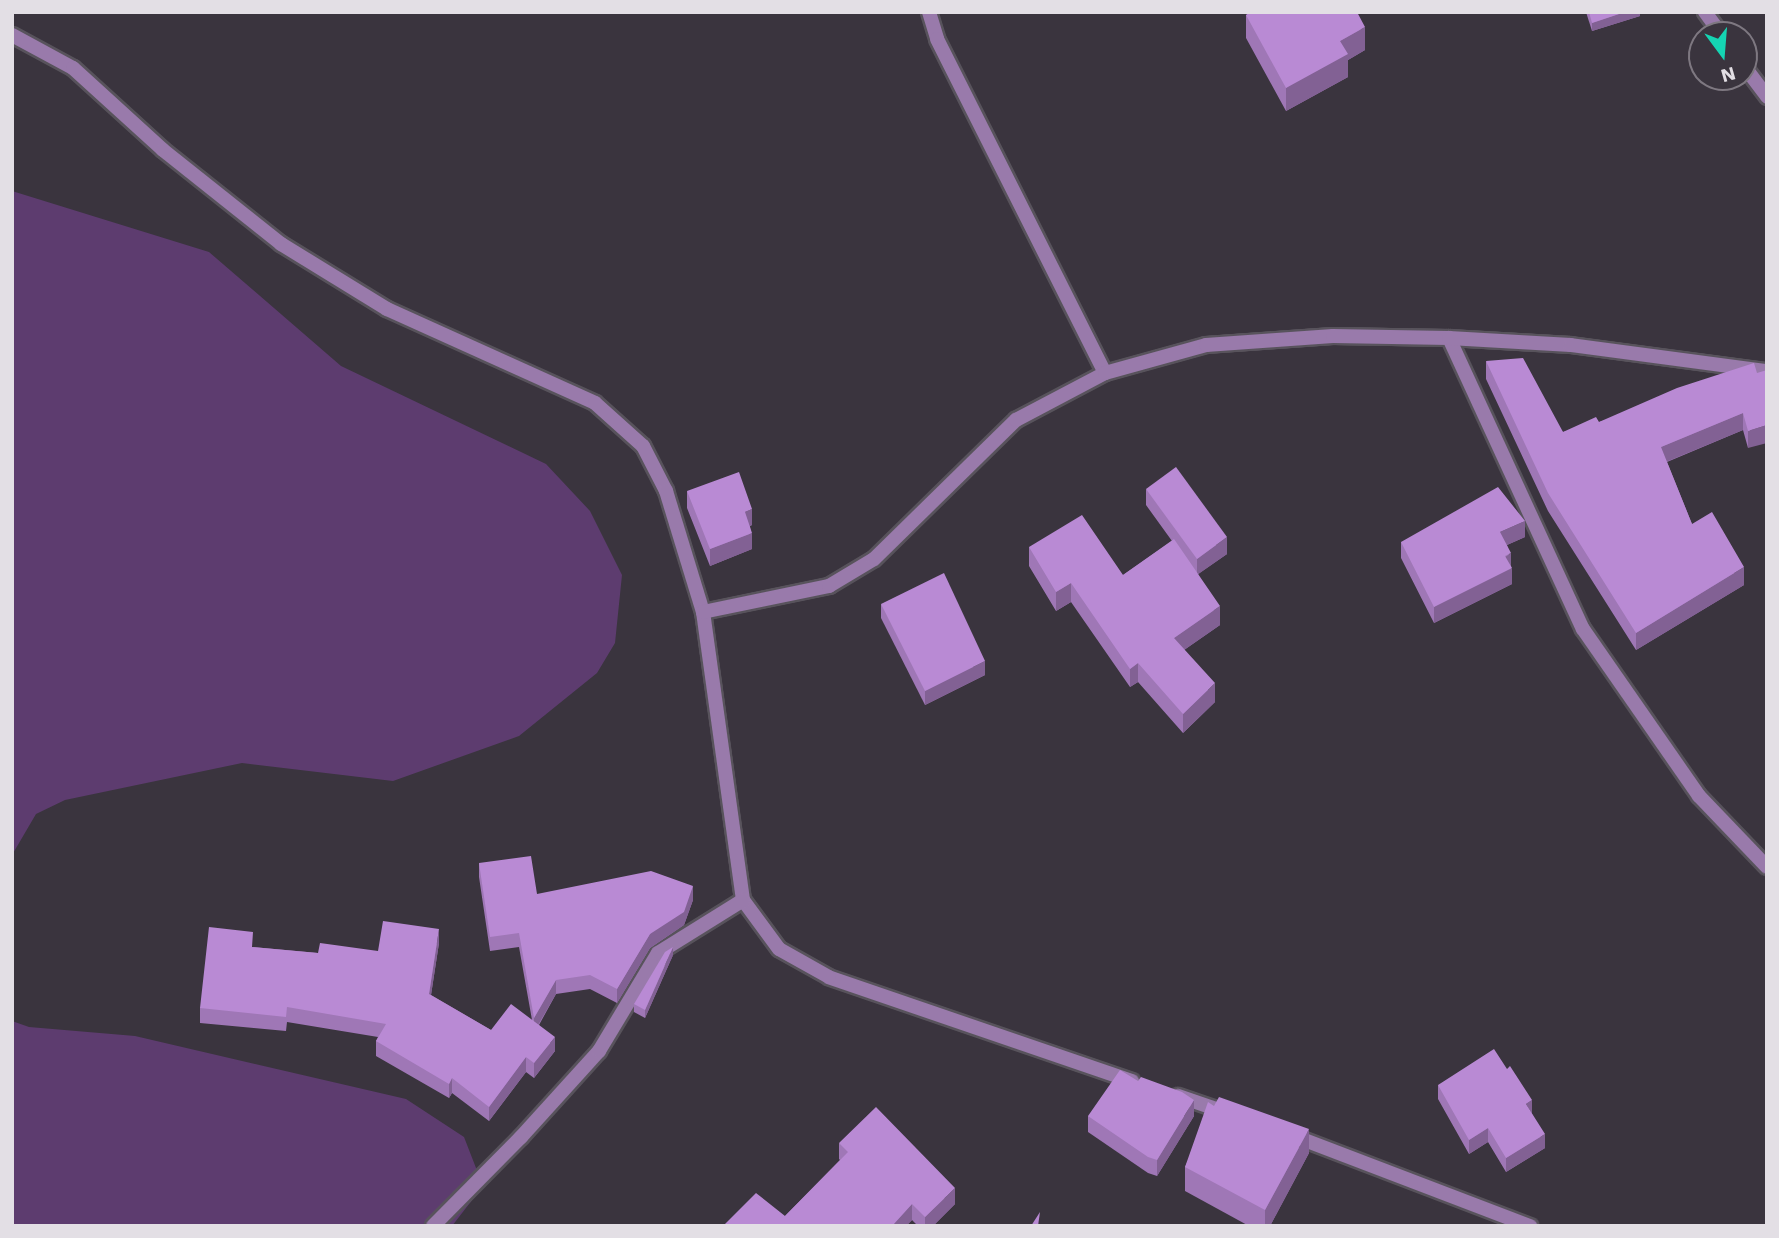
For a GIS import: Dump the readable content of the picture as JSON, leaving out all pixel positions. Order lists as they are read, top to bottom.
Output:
{
  "north": "bottom"
}
